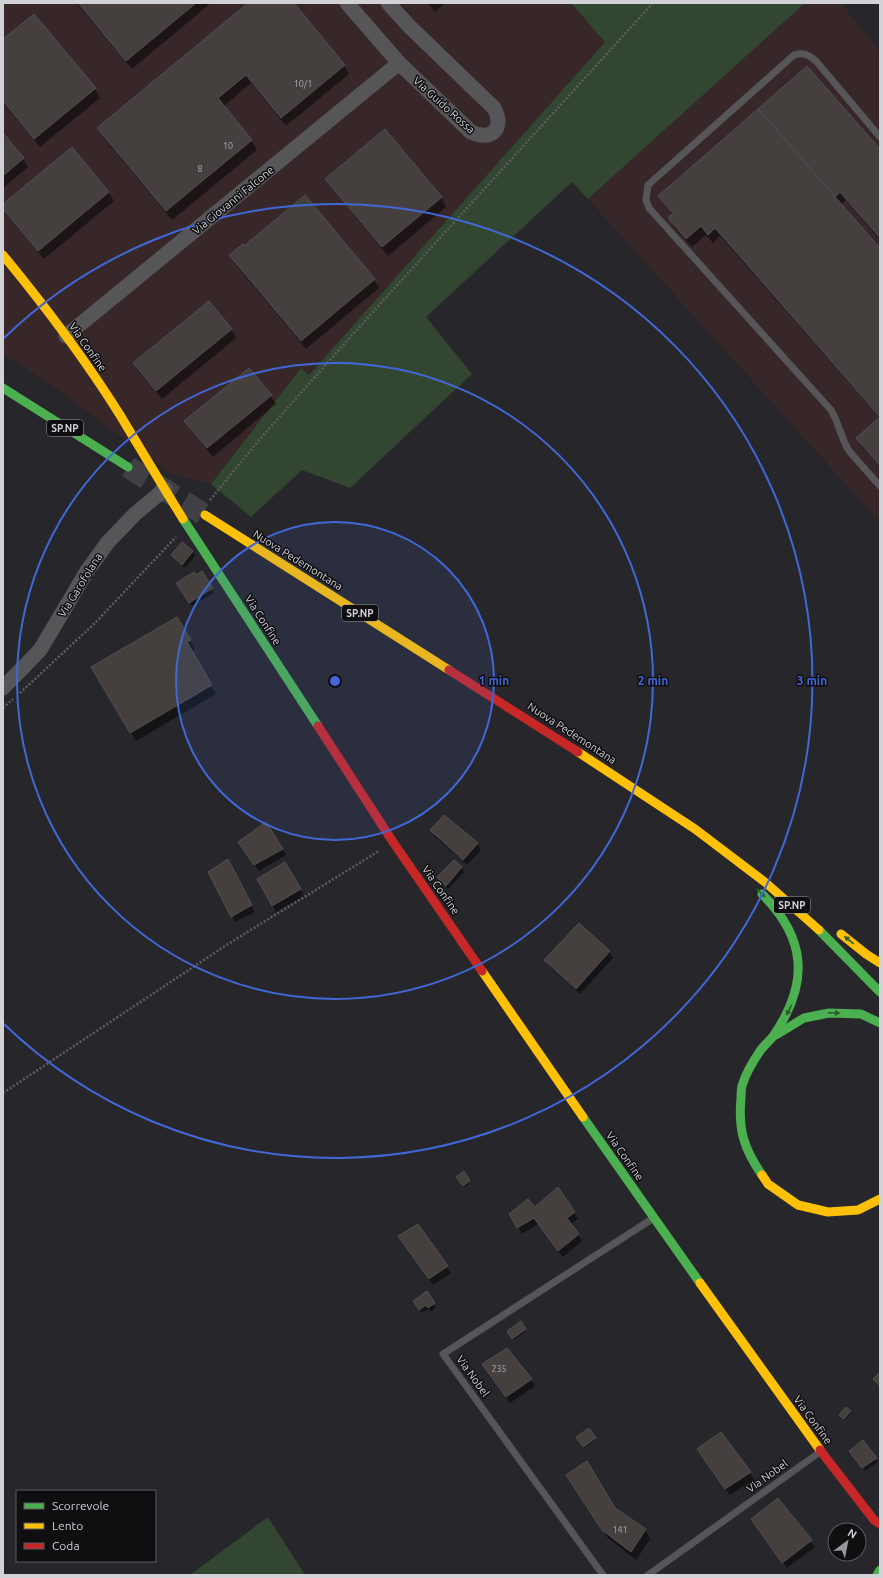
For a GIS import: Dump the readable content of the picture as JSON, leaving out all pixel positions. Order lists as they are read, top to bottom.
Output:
{
  "streets": {
    "main road": ["Via Confine", "SP.NP", "Nuova Pedemontana"],
    "street": ["Via Guido Rossa", "Via Giovanni Falcone", "Via Garofolana"],
    "lane": ["Via Nobel"]
  },
  "crossings": [
    ["Via Guido Rossa", "Via Giovanni Falcone"],
    ["Via Giovanni Falcone", "Via Confine"],
    ["Via Confine", "Via Garofolana"],
    ["Via Confine", "Via Nobel"]
  ],
  "house_numbers": [
    "10/1",
    "10",
    "8",
    "235",
    "141"
  ],
  "legend": ["Scorrevole", "Lento", "Coda"],
  "north": "top right",
  "rings": ["1 min", "2 min", "3 min"]
}
